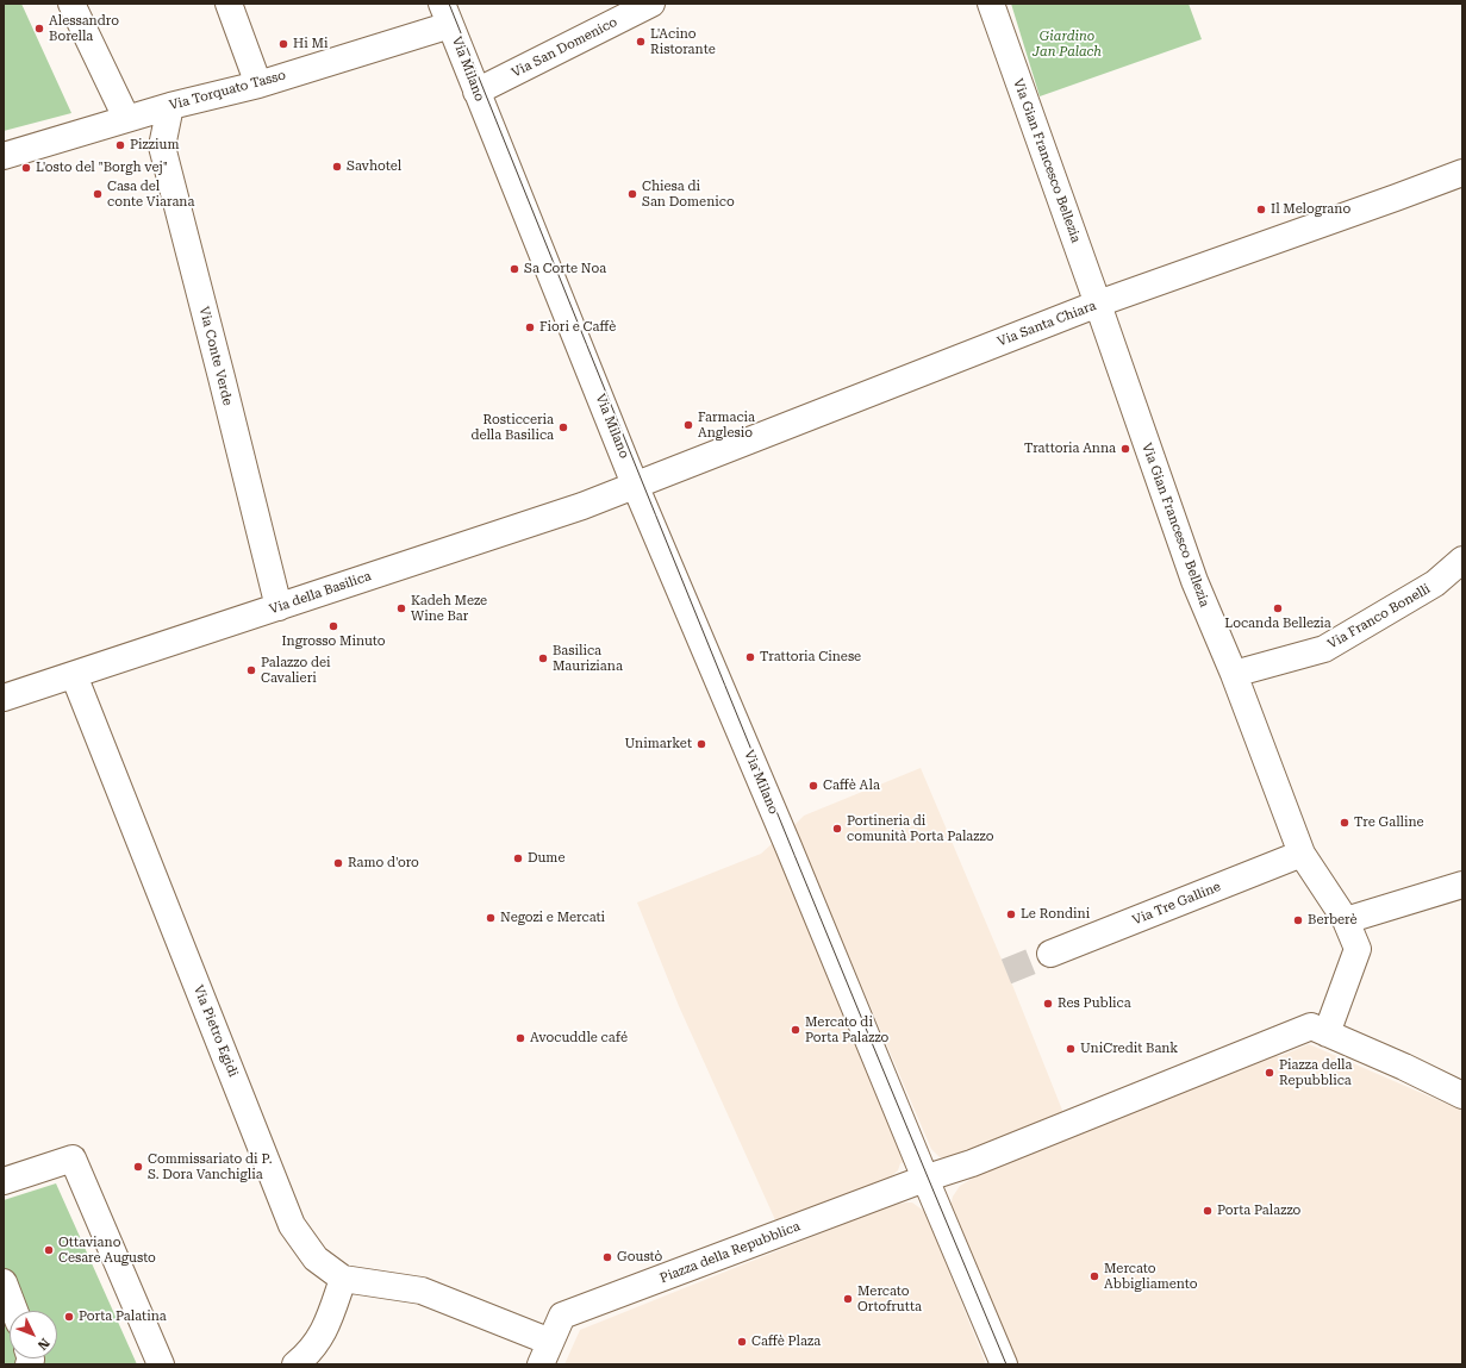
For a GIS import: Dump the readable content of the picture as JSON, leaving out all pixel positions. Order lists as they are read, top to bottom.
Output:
{
  "streets": {
    "street": [
      "Via San Domenico",
      "Via Milano",
      "Via Torquato Tasso",
      "Via Gian Francesco Bellezia",
      "Via Santa Chiara",
      "Via Conte Verde",
      "Via della Basilica",
      "Via Franco Bonelli",
      "Via Tre Galline",
      "Via Pietro Egidi",
      "Piazza della Repubblica"
    ]
  },
  "crossings": [
    ["Via San Domenico", "Via Milano"],
    ["Via Milano", "Via Torquato Tasso"],
    ["Via Milano", "Via Santa Chiara"],
    ["Via Milano", "Via della Basilica"],
    ["Via Milano", "Piazza della Repubblica"],
    ["Via Torquato Tasso", "Via Conte Verde"],
    ["Via Gian Francesco Bellezia", "Via Santa Chiara"],
    ["Via Gian Francesco Bellezia", "Via Franco Bonelli"],
    ["Via Gian Francesco Bellezia", "Via Tre Galline"],
    ["Via Gian Francesco Bellezia", "Piazza della Repubblica"],
    ["Via Santa Chiara", "Via della Basilica"],
    ["Via Conte Verde", "Via della Basilica"],
    ["Via della Basilica", "Via Pietro Egidi"],
    ["Via Pietro Egidi", "Piazza della Repubblica"]
  ],
  "parks": ["Giardino Jan Palach"],
  "places": [
    "Alessandro Borella",
    "L'Acino Ristorante",
    "Hi Mi",
    "Pizzium",
    "Savhotel",
    "L'osto del \"Borgh vej\"",
    "Casa del conte Viarana",
    "Chiesa di San Domenico",
    "Il Melograno",
    "Sa Corte Noa",
    "Fiori e Caffè",
    "Farmacia Anglesio",
    "Rosticceria della Basilica",
    "Trattoria Anna",
    "Kadeh Meze Wine Bar",
    "Locanda Bellezia",
    "Ingrosso Minuto",
    "Trattoria Cinese",
    "Basilica Mauriziana",
    "Palazzo dei Cavalieri",
    "Unimarket",
    "Caffè Ala",
    "Tre Galline",
    "Portineria di comunità Porta Palazzo",
    "Dume",
    "Ramo d'oro",
    "Le Rondini",
    "Negozi e Mercati",
    "Berberè",
    "Res Publica",
    "Mercato di Porta Palazzo",
    "Avocuddle café",
    "UniCredit Bank",
    "Piazza della Repubblica",
    "Commissariato di P. S. Dora Vanchiglia",
    "Porta Palazzo",
    "Ottaviano Cesare Augusto",
    "Goustò",
    "Mercato Abbigliamento",
    "Mercato Ortofrutta",
    "Porta Palatina",
    "Caffè Plaza"
  ],
  "north": "bottom right"
}
